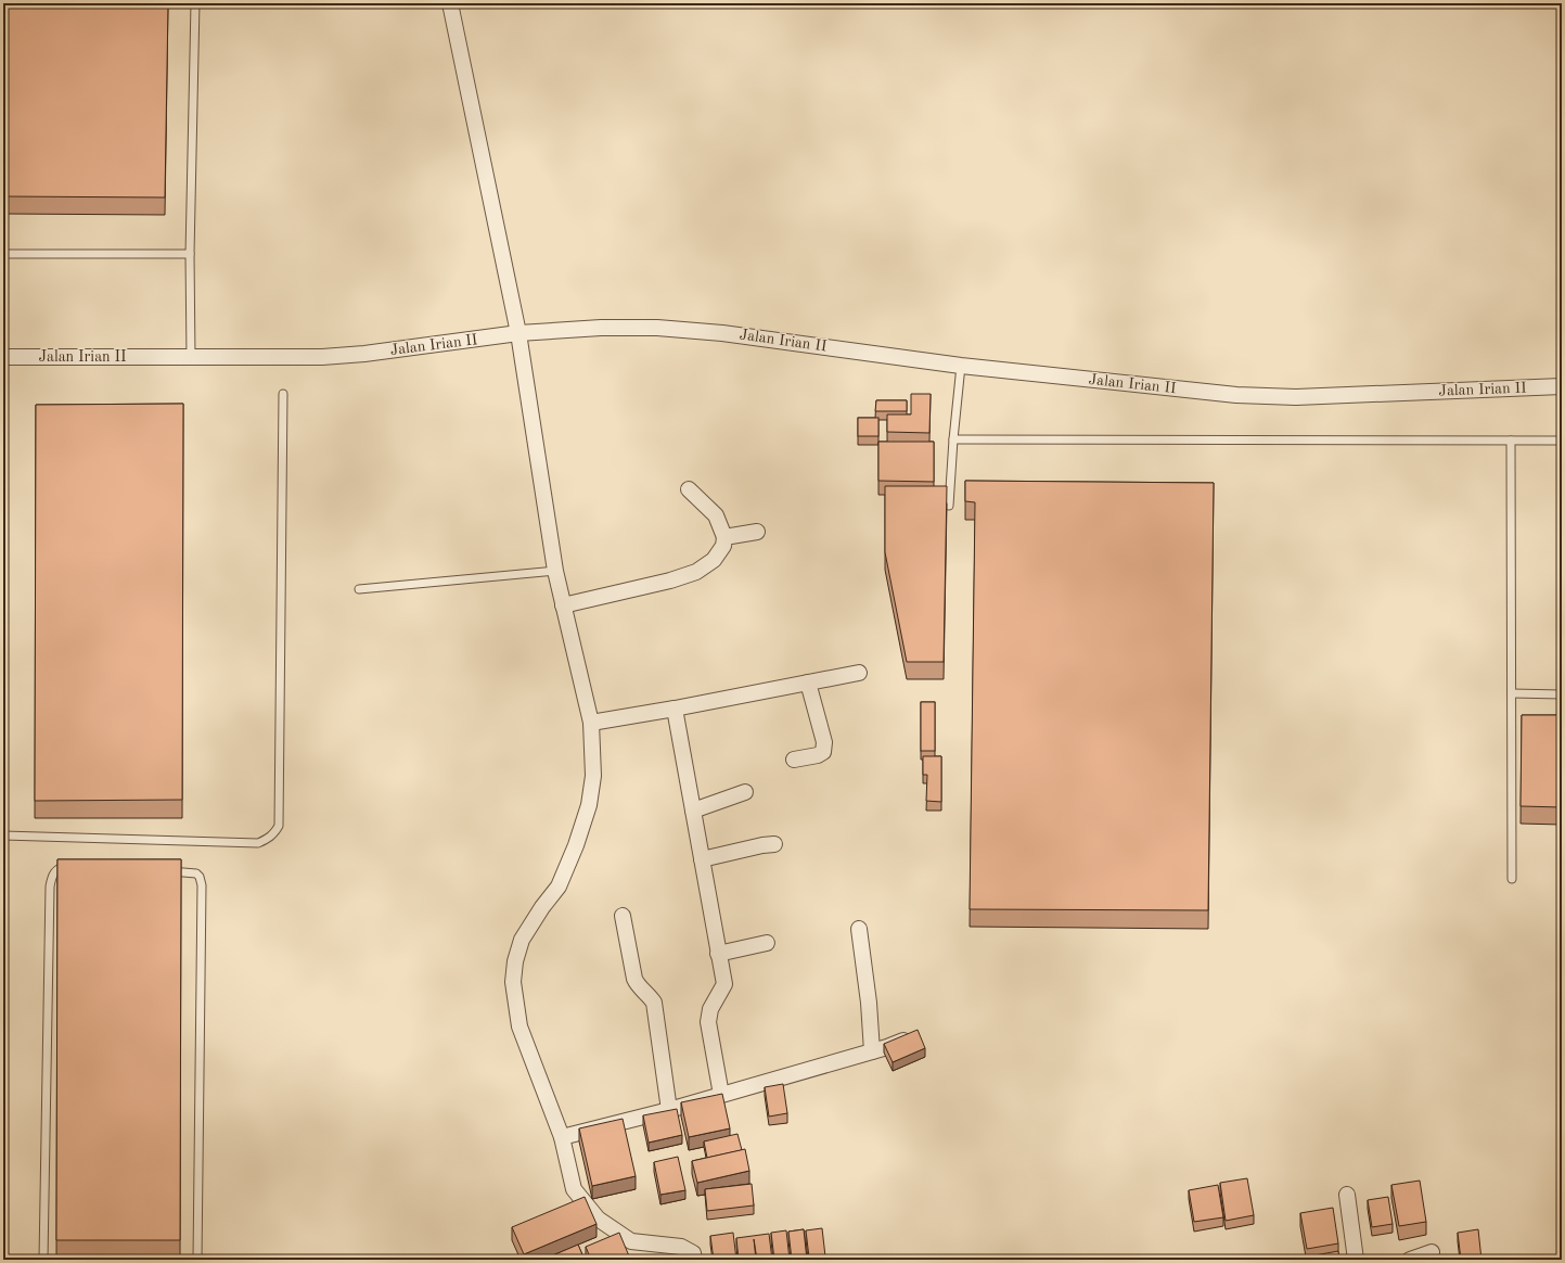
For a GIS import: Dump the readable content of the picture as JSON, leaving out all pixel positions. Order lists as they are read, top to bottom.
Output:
{
  "streets": {
    "street": ["Jalan Irian II"]
  }
}
